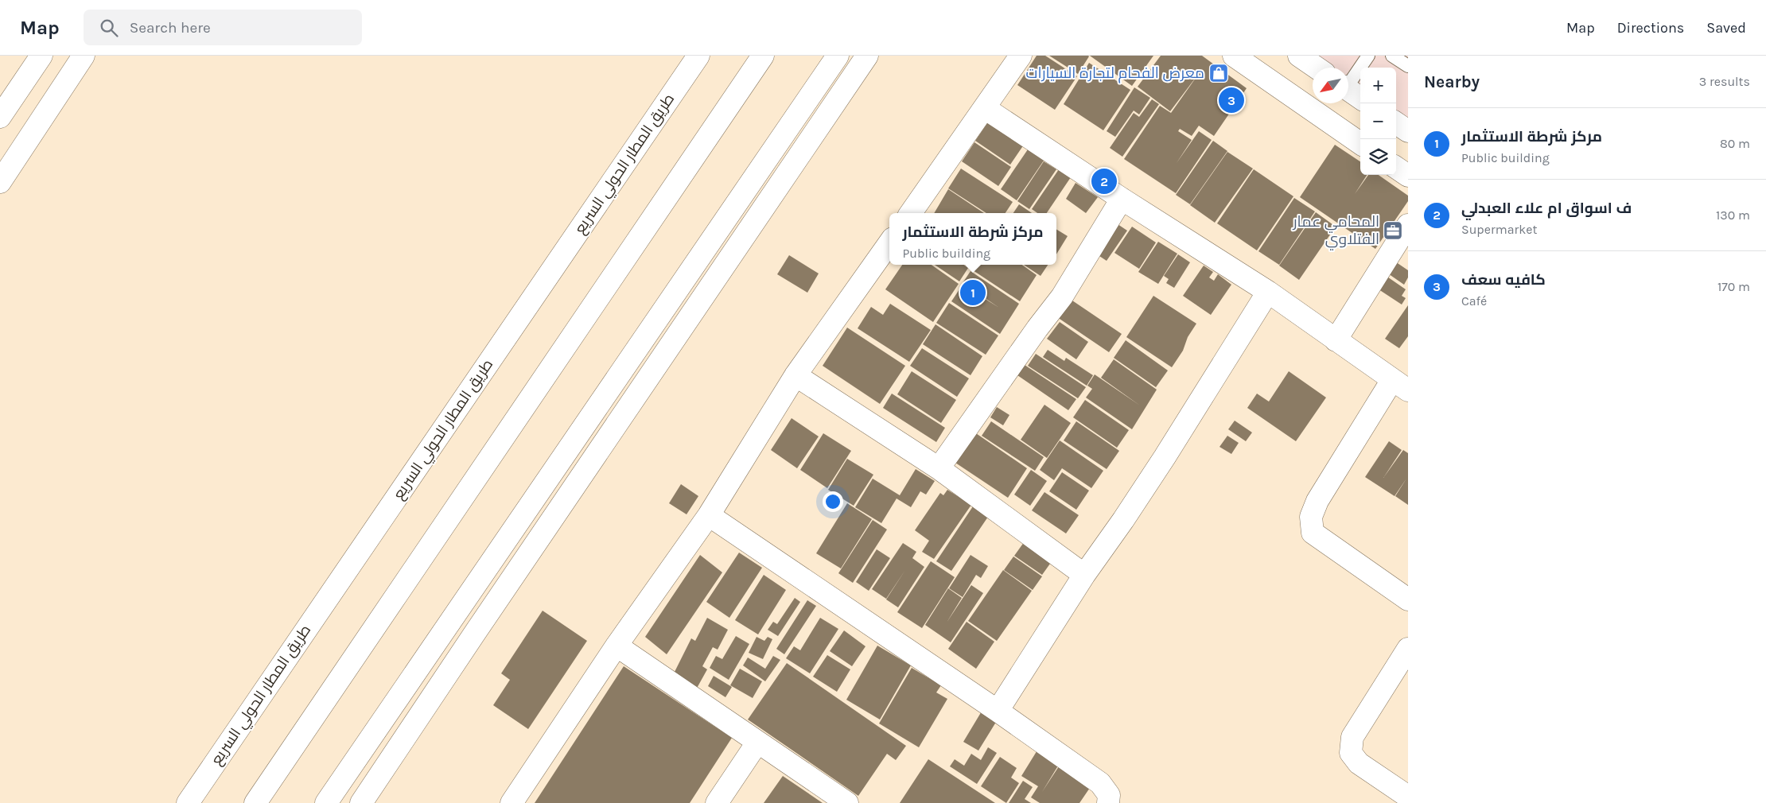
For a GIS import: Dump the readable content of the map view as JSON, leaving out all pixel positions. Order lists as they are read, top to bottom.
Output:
{
  "streets": {
    "main road": ["طريق المطار الحولي السريع"]
  },
  "places": {
    "shop": ["معرض الفحام لتجارة السيارات"],
    "office": ["المحامي عمار الفتلاوي"]
  },
  "north": "bottom left",
  "page": {
    "header": "Map",
    "search": "Search here",
    "nav": ["Map", "Directions", "Saved"],
    "heading": ["Nearby", "3 results"],
    "map_buttons": ["+", "−"],
    "pins": ["3", "2", "1"],
    "list": [
      {
        "mark": "1",
        "name": "مركز شرطة الاستثمار",
        "note": "Public building",
        "value": "80 m"
      },
      {
        "mark": "2",
        "name": "ف اسواق ام علاء العبدلي",
        "note": "Supermarket",
        "value": "130 m"
      },
      {
        "mark": "3",
        "name": "كافيه سعف",
        "note": "Café",
        "value": "170 m"
      }
    ],
    "popup": ["مركز شرطة الاستثمار", "Public building"]
  }
}
